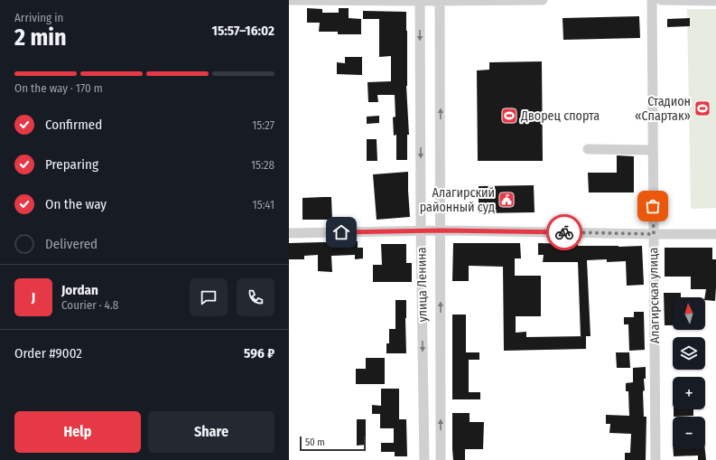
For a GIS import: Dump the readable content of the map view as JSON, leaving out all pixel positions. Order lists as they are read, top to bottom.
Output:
{
  "streets": {
    "street": ["улица Ленина", "Алагирская улица"]
  },
  "places": {
    "sports": ["Стадион «Спартак»", "Дворец спорта"],
    "public building": ["Алагирский районный суд"]
  },
  "scale_bar": "50 m",
  "north": "top",
  "page": {
    "heading": ["2 min", "Arriving in", "15:57–16:02"],
    "panel": [
      "Jordan",
      "Courier · 4.8",
      "Order #9002",
      "596 ₽"
    ],
    "bar": "On the way · 170 m",
    "list": [
      ["Confirmed", "15:27"],
      ["Preparing", "15:28"],
      ["On the way", "15:41"],
      "Delivered"
    ],
    "round": "J",
    "map_buttons": ["+", "−"],
    "buttons": ["Help", "Share"],
    "scale": "50 m"
  }
}
